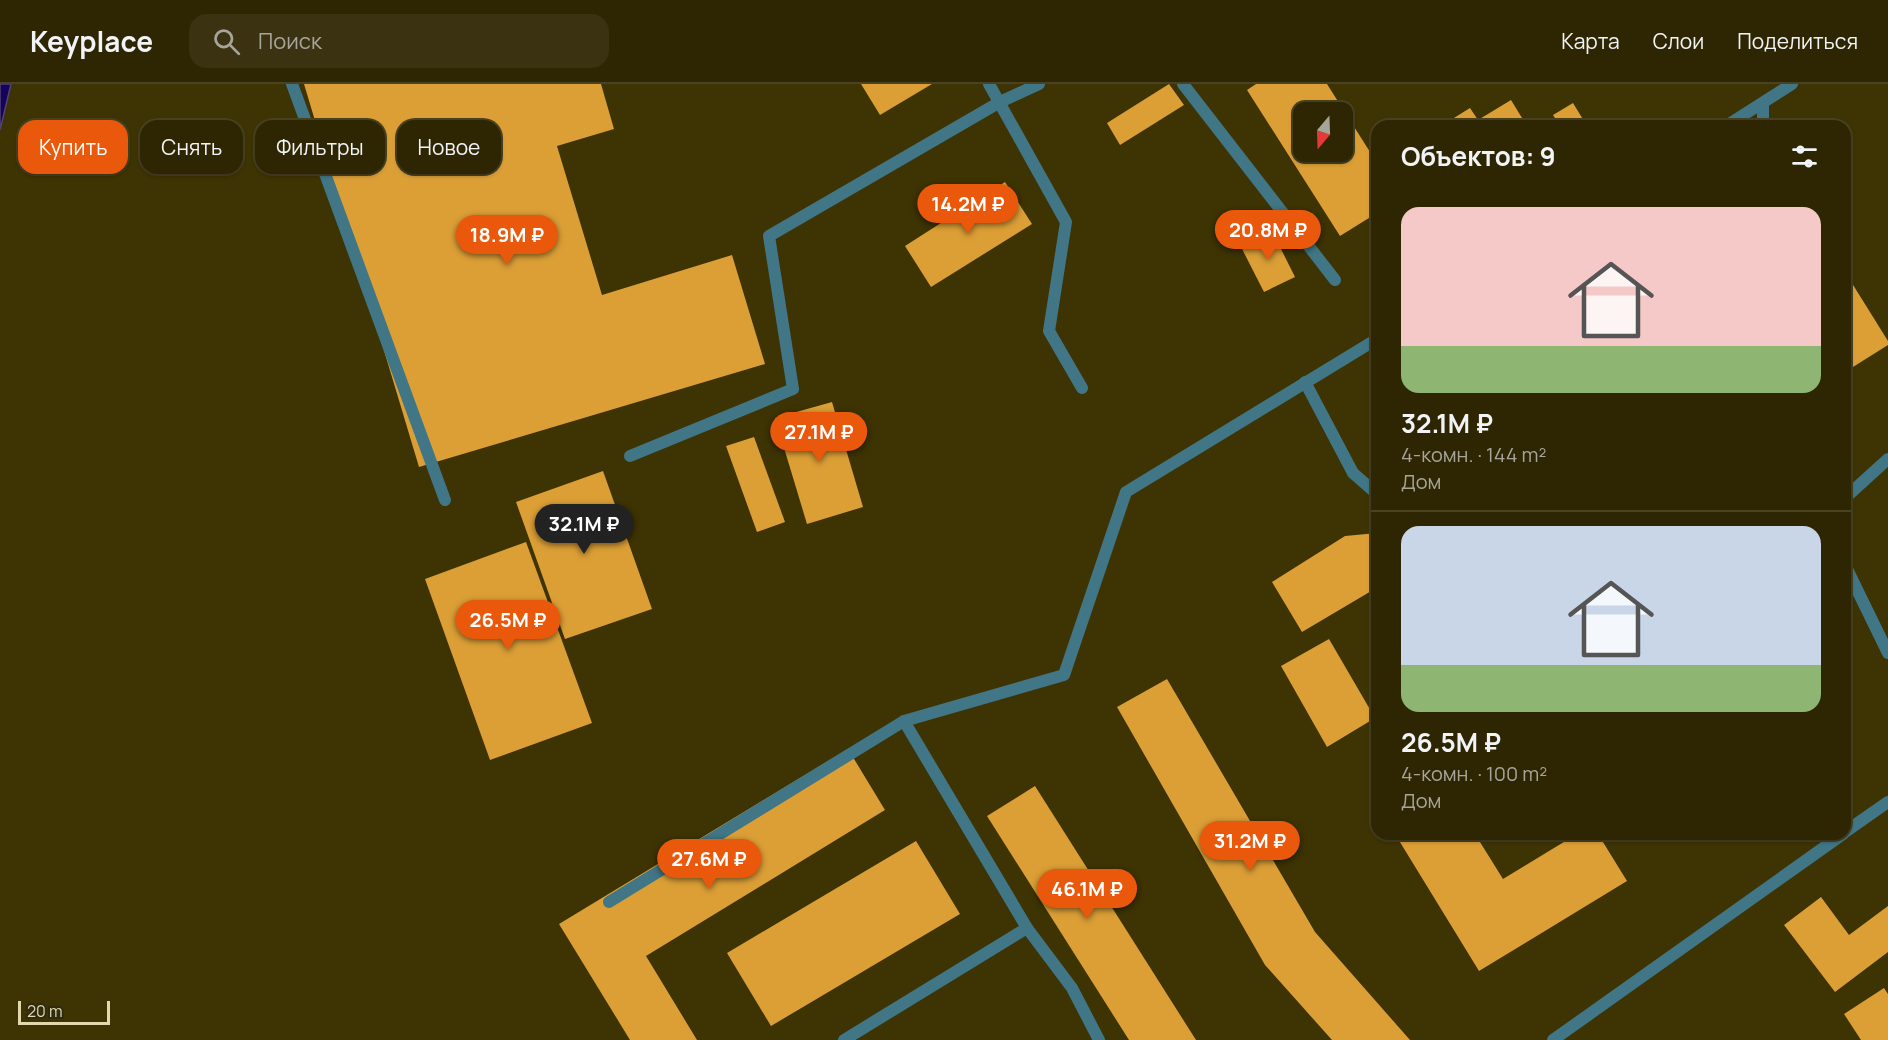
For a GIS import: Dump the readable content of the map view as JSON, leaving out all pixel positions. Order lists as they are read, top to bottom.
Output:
{
  "scale_bar": "20 m",
  "north": "bottom",
  "page": {
    "header": "Keyplace",
    "search": "Поиск",
    "nav": ["Карта", "Слои", "Поделиться"],
    "chip": [
      "Купить",
      "Снять",
      "Фильтры",
      "Новое"
    ],
    "heading": "Объектов: 9",
    "price": [
      "14.2M ₽",
      "20.8M ₽",
      "18.9M ₽",
      "27.1M ₽",
      "32.1M ₽",
      "26.5M ₽",
      "31.2M ₽",
      "27.6M ₽",
      "46.1M ₽"
    ],
    "list": [
      {
        "name": "32.1M ₽",
        "note": "4-комн. · 144 m² · Дом"
      },
      {
        "name": "26.5M ₽",
        "note": "4-комн. · 100 m² · Дом"
      }
    ],
    "scale": "20 m"
  }
}
